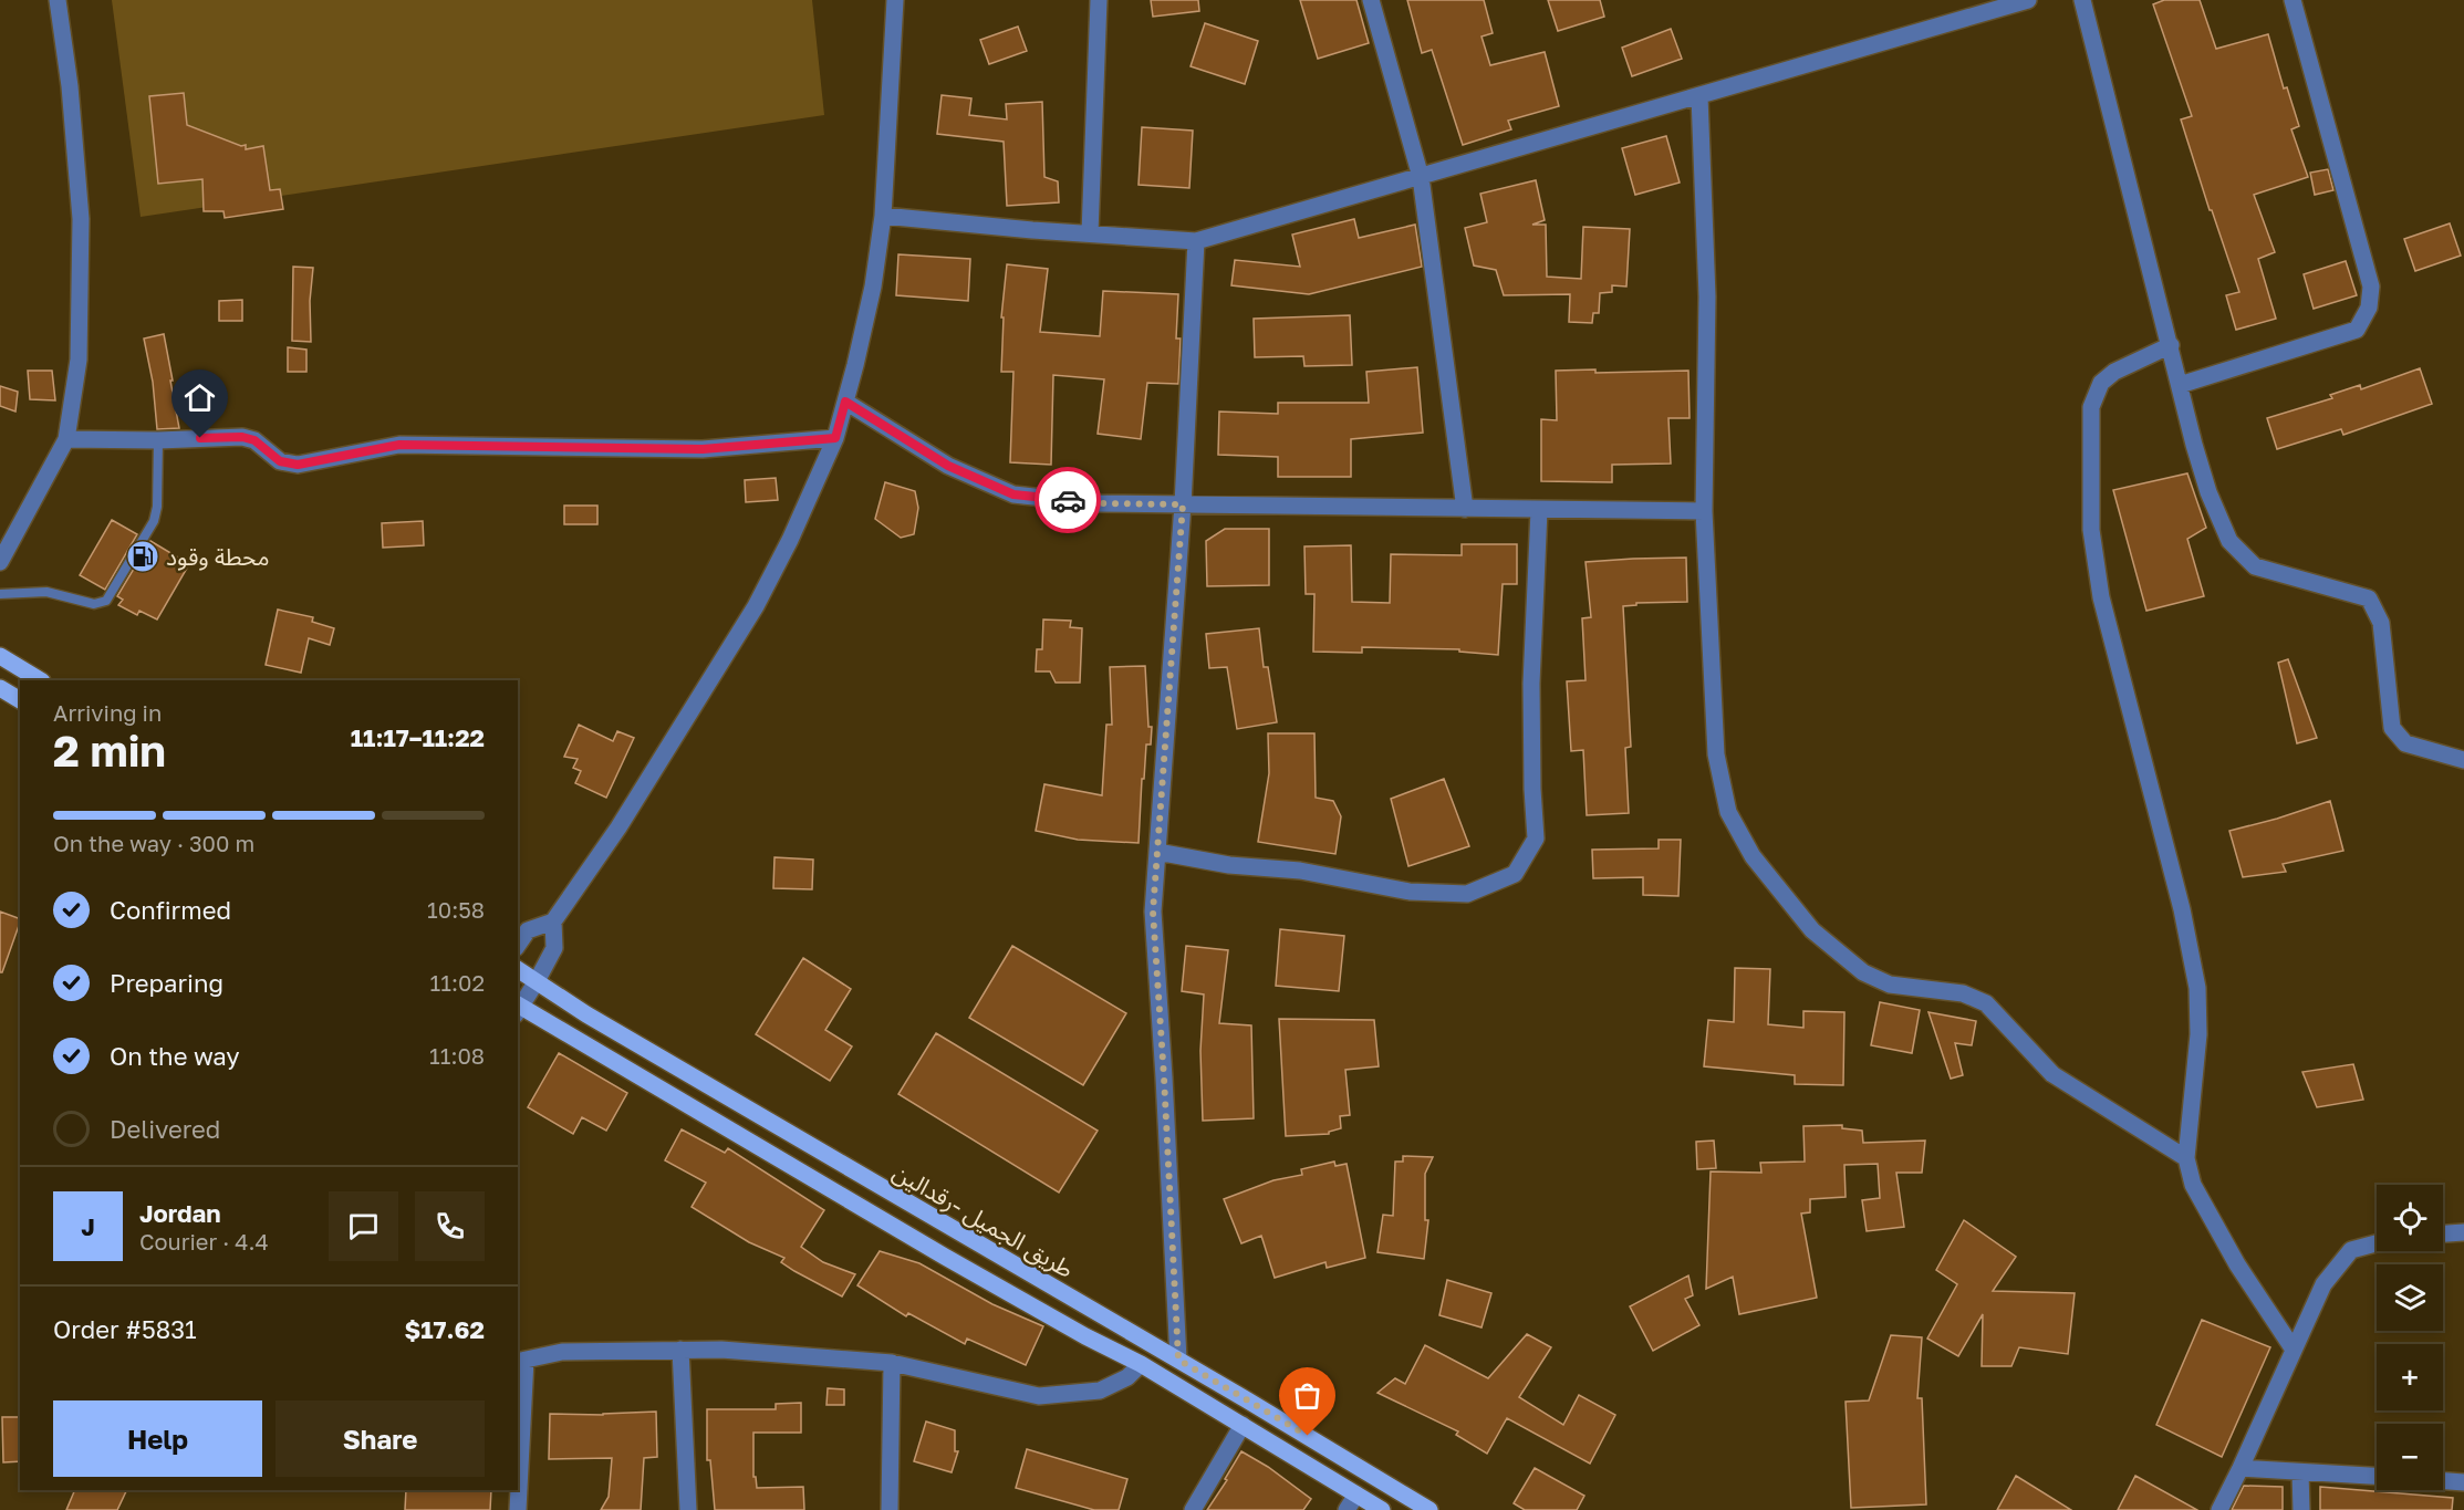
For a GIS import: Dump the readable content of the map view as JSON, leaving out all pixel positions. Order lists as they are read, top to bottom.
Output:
{
  "streets": {
    "main road": ["طريق الجميل -رقدالين"]
  },
  "places": {
    "fuel station": ["محطة وقود"]
  },
  "page": {
    "heading": ["2 min", "Arriving in", "11:17–11:22"],
    "panel": [
      "Jordan",
      "Courier · 4.4",
      "Order #5831",
      "$17.62"
    ],
    "bar": "On the way · 300 m",
    "list": [
      ["Confirmed", "10:58"],
      ["Preparing", "11:02"],
      ["On the way", "11:08"],
      "Delivered"
    ],
    "map_buttons": ["+", "−"],
    "round": "J",
    "buttons": ["Help", "Share"]
  }
}
